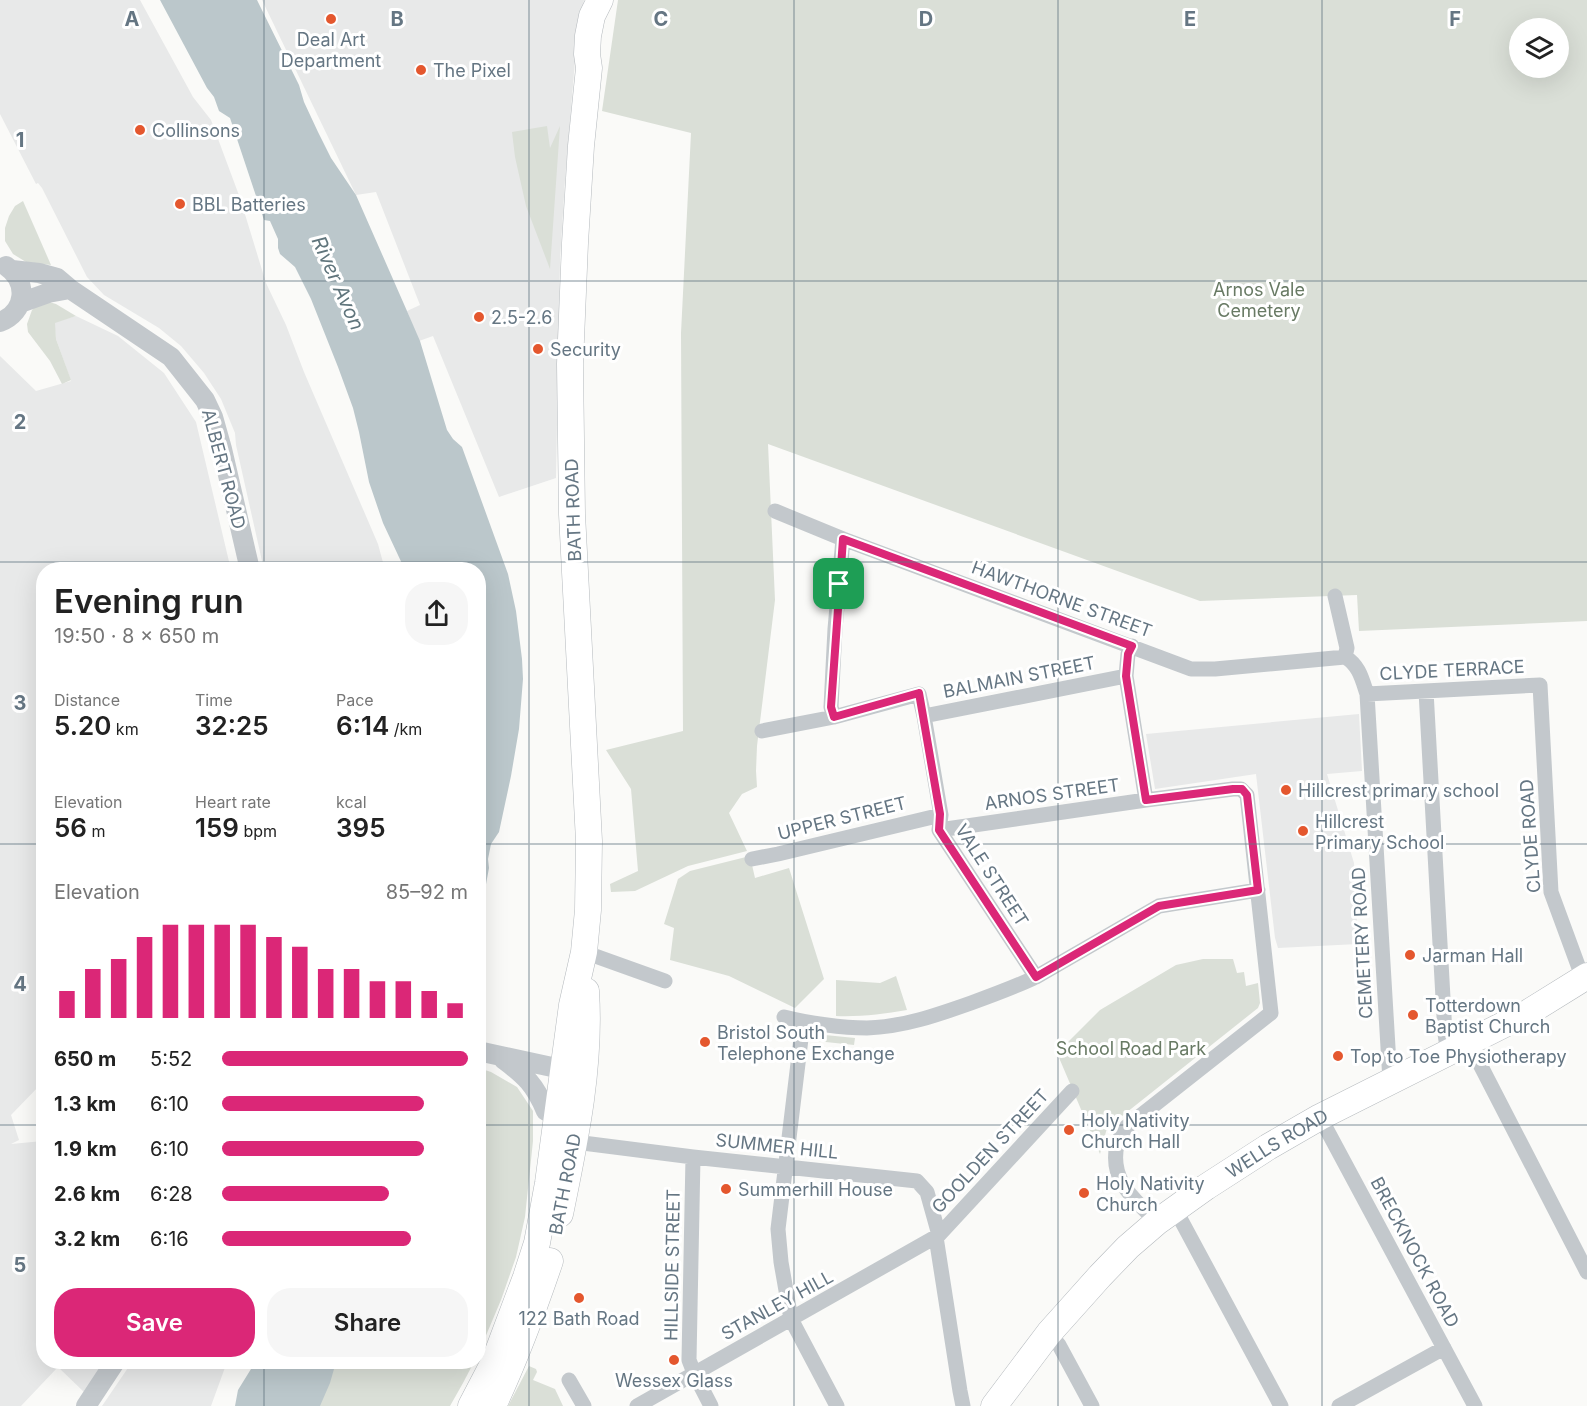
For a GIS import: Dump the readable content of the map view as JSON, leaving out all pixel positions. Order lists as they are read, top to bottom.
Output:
{
  "streets": {
    "highway": ["BATH ROAD", "WELLS ROAD"],
    "street": [
      "ALBERT ROAD",
      "HAWTHORNE STREET",
      "CLYDE TERRACE",
      "BALMAIN STREET",
      "ARNOS STREET",
      "UPPER STREET",
      "CLYDE ROAD",
      "VALE STREET",
      "CEMETERY ROAD",
      "SUMMER HILL",
      "GOOLDEN STREET",
      "BRECKNOCK ROAD",
      "HILLSIDE STREET",
      "STANLEY HILL"
    ]
  },
  "crossings": [
    ["BATH ROAD", "SUMMER HILL"],
    ["HAWTHORNE STREET", "CEMETERY ROAD"],
    ["CLYDE TERRACE", "CLYDE ROAD"],
    ["CLYDE TERRACE", "CEMETERY ROAD"],
    ["BALMAIN STREET", "VALE STREET"],
    ["ARNOS STREET", "UPPER STREET"],
    ["ARNOS STREET", "VALE STREET"],
    ["UPPER STREET", "VALE STREET"],
    ["CLYDE ROAD", "WELLS ROAD"],
    ["CEMETERY ROAD", "WELLS ROAD"],
    ["WELLS ROAD", "BRECKNOCK ROAD"],
    ["SUMMER HILL", "GOOLDEN STREET"],
    ["SUMMER HILL", "HILLSIDE STREET"],
    ["SUMMER HILL", "STANLEY HILL"],
    ["GOOLDEN STREET", "STANLEY HILL"],
    ["HILLSIDE STREET", "STANLEY HILL"]
  ],
  "water": ["River Avon"],
  "parks": ["Arnos Vale Cemetery", "School Road Park"],
  "places": [
    "Deal Art Department",
    "The Pixel",
    "Collinsons",
    "BBL Batteries",
    "2.5-2.6",
    "Security",
    "Hillcrest primary school",
    "Hillcrest Primary School",
    "Jarman Hall",
    "Totterdown Baptist Church",
    "Bristol South Telephone Exchange",
    "Top to Toe Physiotherapy",
    "Holy Nativity Church Hall",
    "Summerhill House",
    "Holy Nativity Church",
    "122 Bath Road",
    "Wessex Glass"
  ],
  "page": {
    "heading": ["Evening run", "19:50 · 8 × 650 m"],
    "stats": [
      ["Distance", "5.20 km"],
      ["Time", "32:25"],
      ["Pace", "6:14 /km"],
      ["Elevation", "56 m"],
      ["Heart rate", "159 bpm"],
      ["kcal", "395"]
    ],
    "chart": ["Elevation", "85–92 m"],
    "list": [
      {
        "name": "650 m",
        "note": "5:52"
      },
      {
        "name": "1.3 km",
        "note": "6:10"
      },
      {
        "name": "1.9 km",
        "note": "6:10"
      },
      {
        "name": "2.6 km",
        "note": "6:28"
      },
      {
        "name": "3.2 km",
        "note": "6:16"
      }
    ],
    "buttons": ["Save", "Share"]
  },
  "grid": {
    "columns": [
      "A",
      "B",
      "C",
      "D",
      "E",
      "F"
    ],
    "rows": [
      "1",
      "2",
      "3",
      "4",
      "5"
    ]
  }
}
